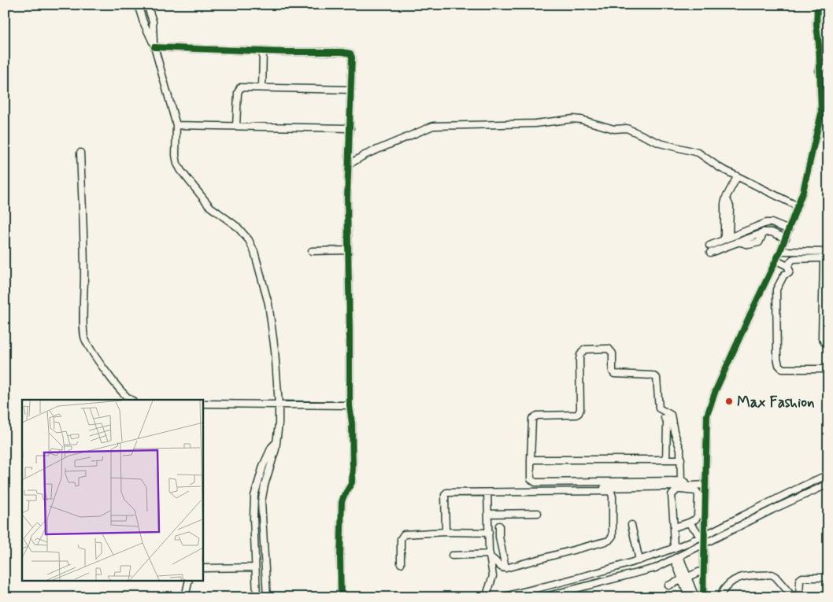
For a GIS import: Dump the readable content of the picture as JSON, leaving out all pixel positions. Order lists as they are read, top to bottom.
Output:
{
  "places": ["Max Fashion"]
}
